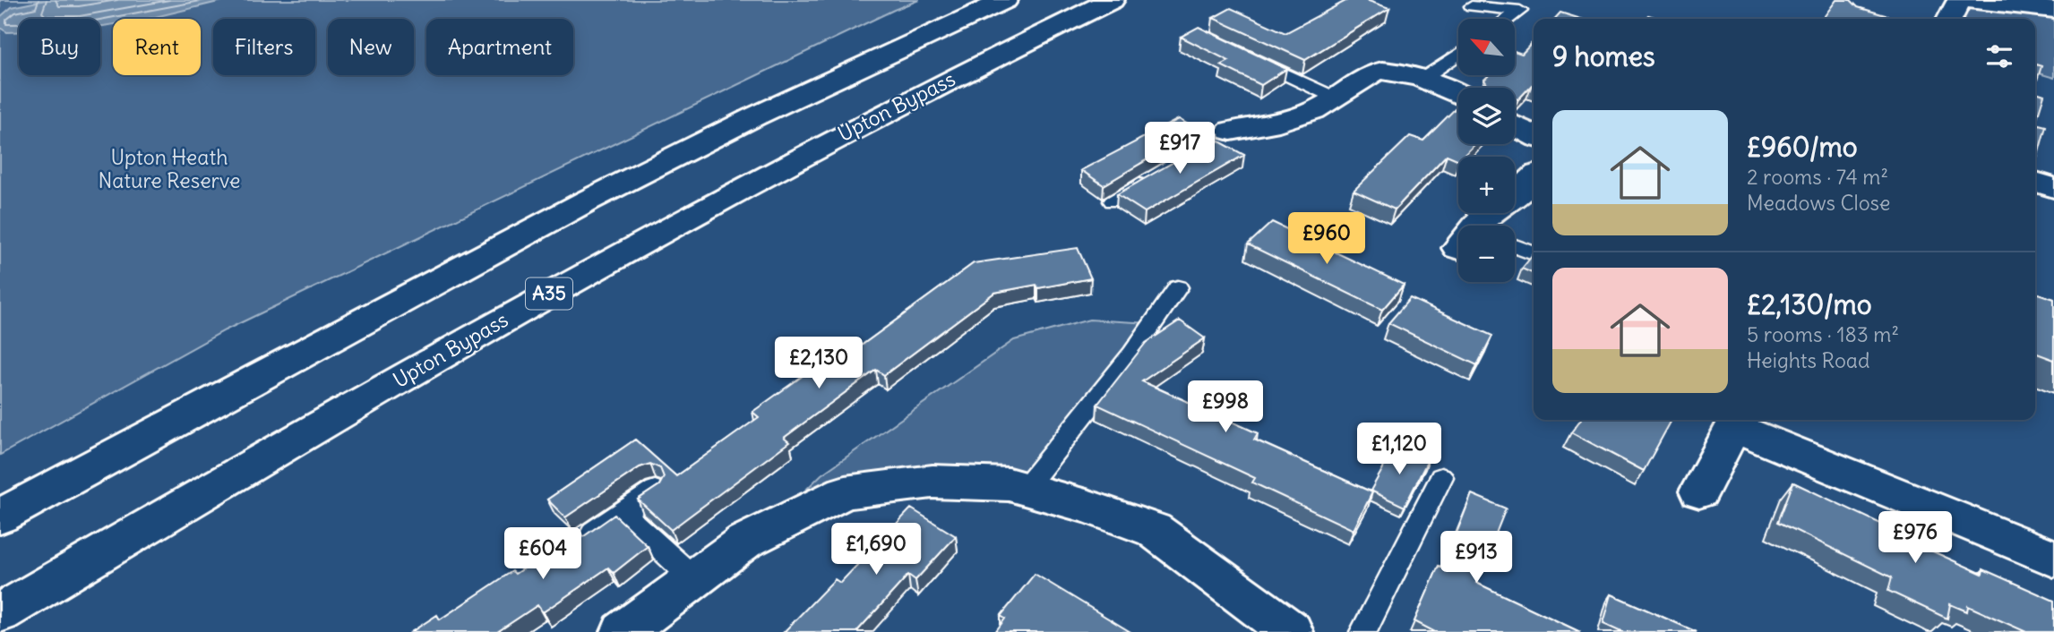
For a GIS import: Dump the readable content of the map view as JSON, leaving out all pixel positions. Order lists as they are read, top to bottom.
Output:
{
  "streets": {
    "main road": ["Upton Bypass", "A35"]
  },
  "parks": ["Upton Heath Nature Reserve"],
  "north": "top left",
  "page": {
    "map_buttons": ["+", "−"],
    "chip": [
      "Buy",
      "Rent",
      "Filters",
      "New",
      "Apartment"
    ],
    "heading": "9 homes",
    "list": [
      {
        "name": "£960/mo",
        "note": "2 rooms · 74 m² · Meadows Close"
      },
      {
        "name": "£2,130/mo",
        "note": "5 rooms · 183 m² · Heights Road"
      }
    ],
    "price": [
      "£917",
      "£960",
      "£2,130",
      "£998",
      "£1,120",
      "£976",
      "£1,690",
      "£604",
      "£913"
    ]
  }
}
